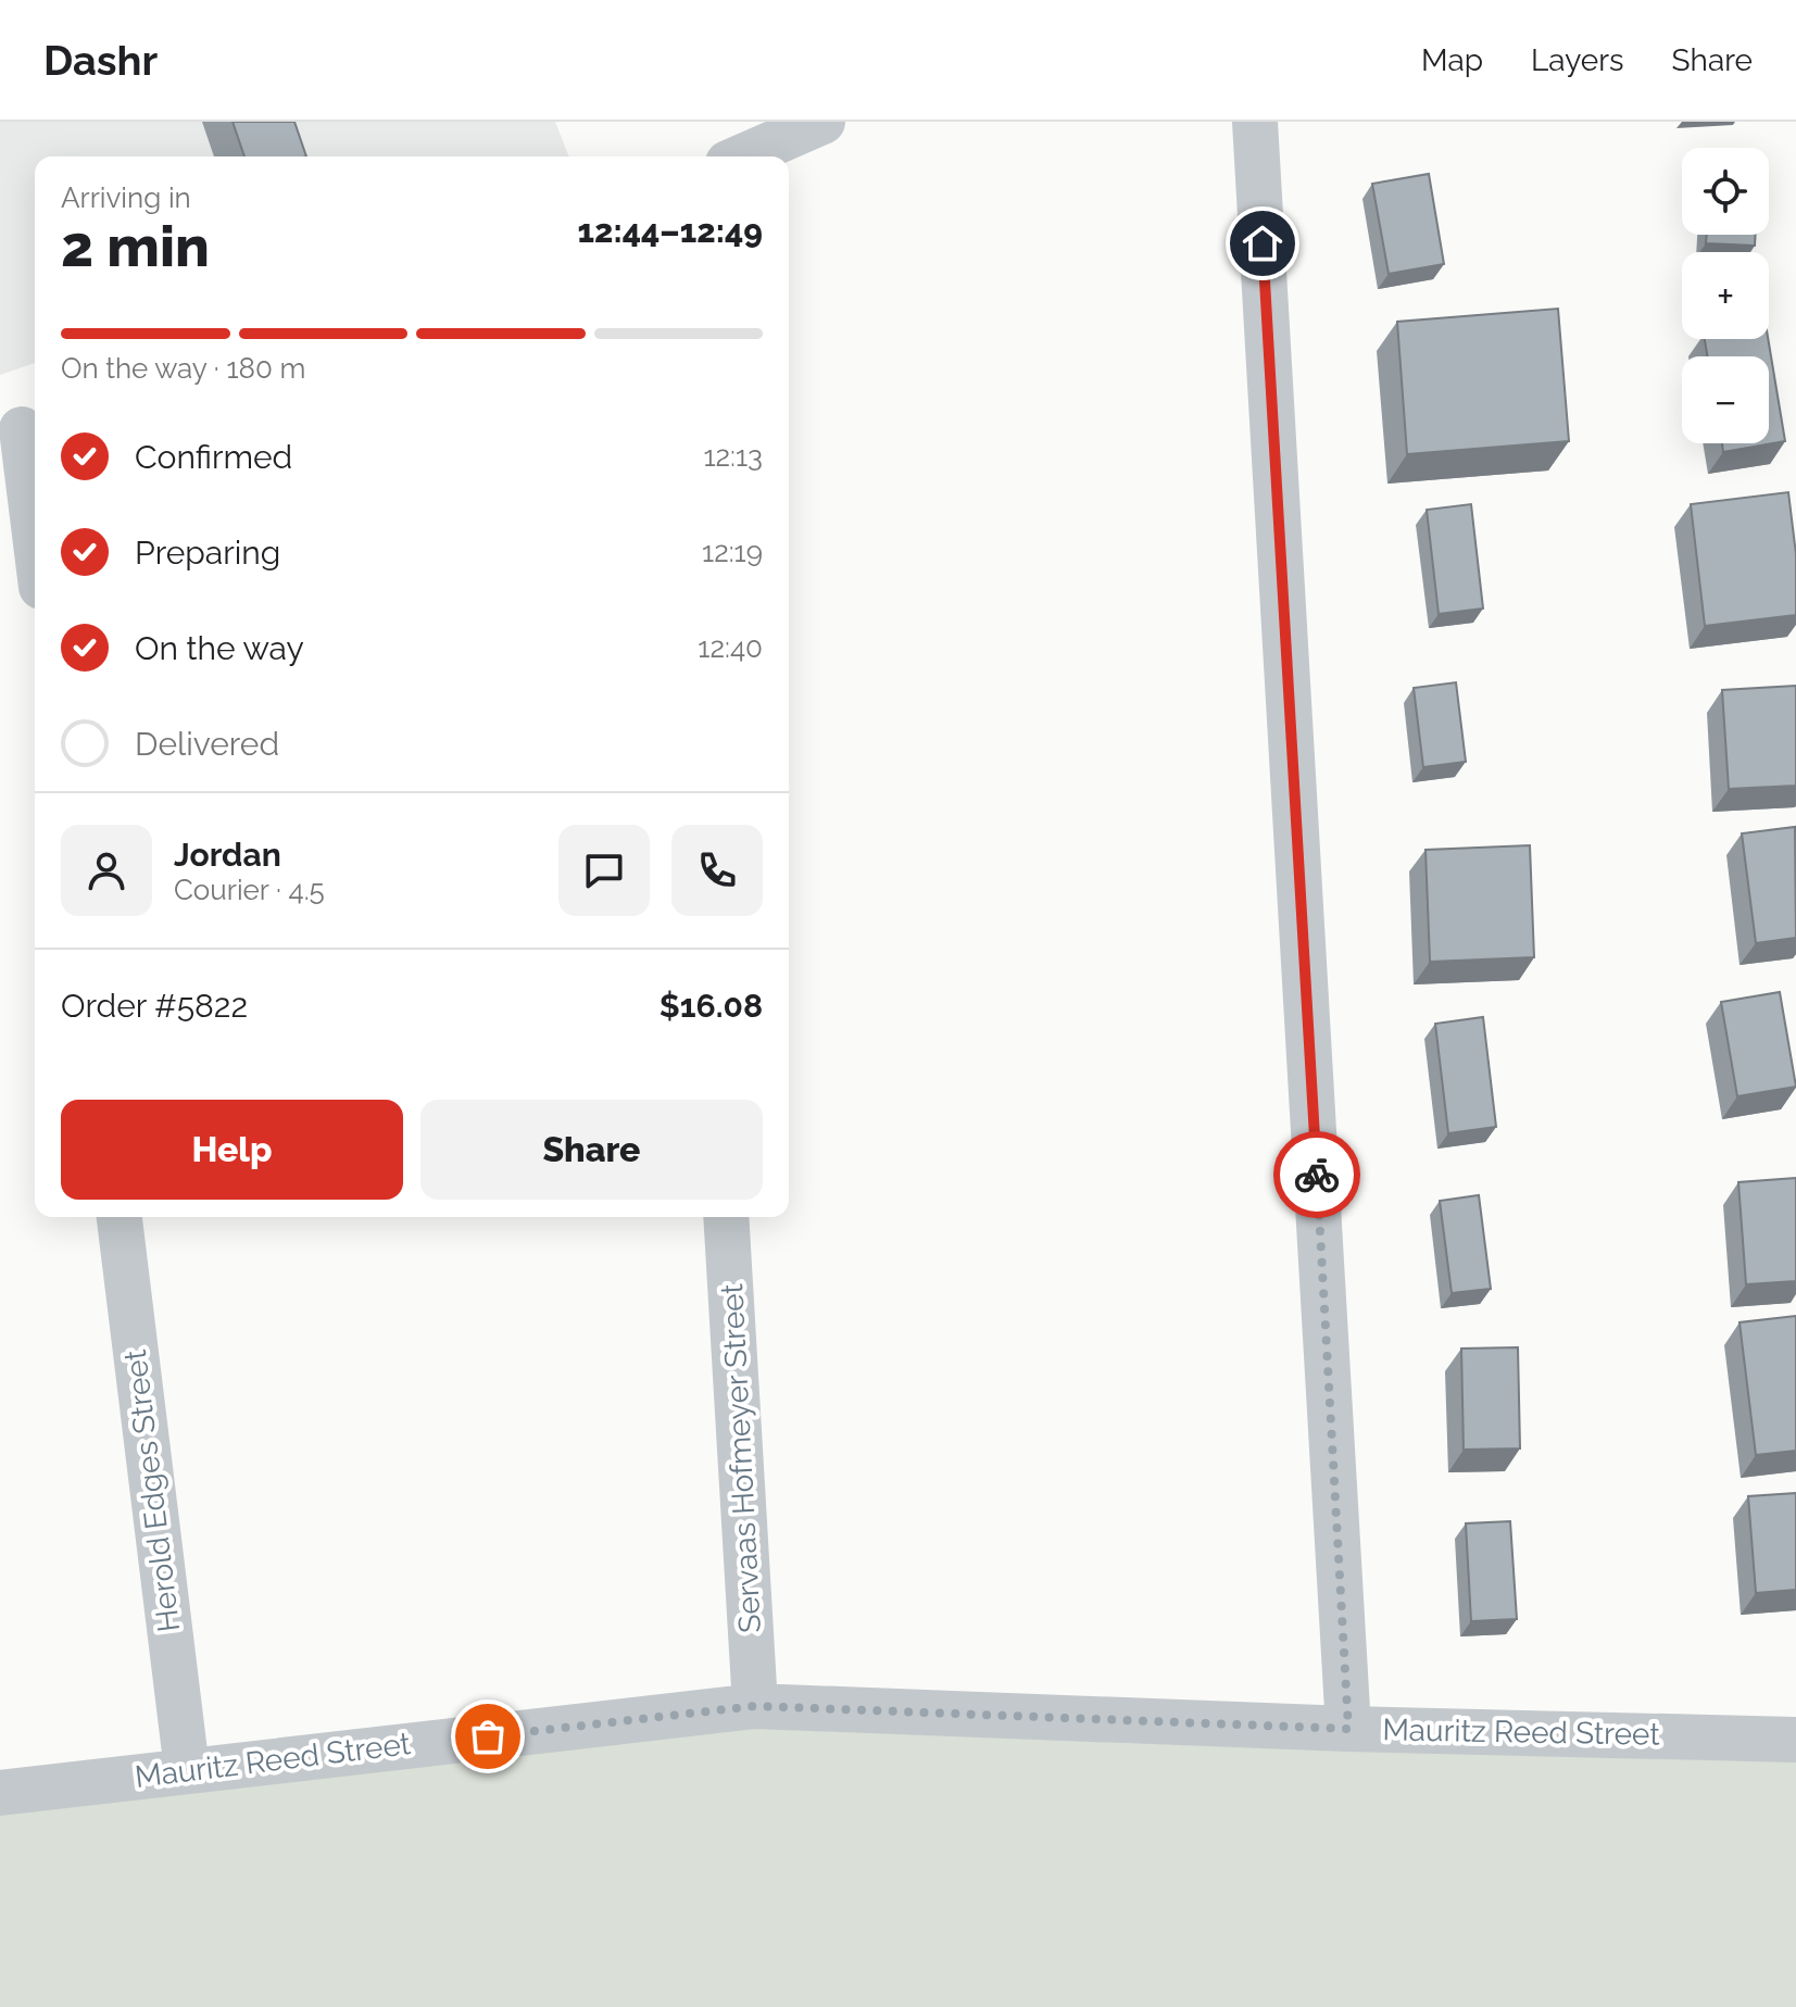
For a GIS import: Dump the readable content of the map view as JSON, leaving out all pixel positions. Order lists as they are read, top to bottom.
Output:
{
  "streets": {
    "street": ["Servaas Hofmeyer Street", "Herold Edges Street", "Mauritz Reed Street"]
  },
  "crossings": [
    ["Servaas Hofmeyer Street", "Mauritz Reed Street"],
    ["Herold Edges Street", "Mauritz Reed Street"]
  ],
  "page": {
    "header": "Dashr",
    "nav": ["Map", "Layers", "Share"],
    "map_buttons": ["+", "−"],
    "heading": ["2 min", "Arriving in", "12:44–12:49"],
    "panel": [
      "Jordan",
      "Courier · 4.5",
      "Order #5822",
      "$16.08"
    ],
    "bar": "On the way · 180 m",
    "list": [
      ["Confirmed", "12:13"],
      ["Preparing", "12:19"],
      ["On the way", "12:40"],
      "Delivered"
    ],
    "buttons": ["Help", "Share"]
  }
}
